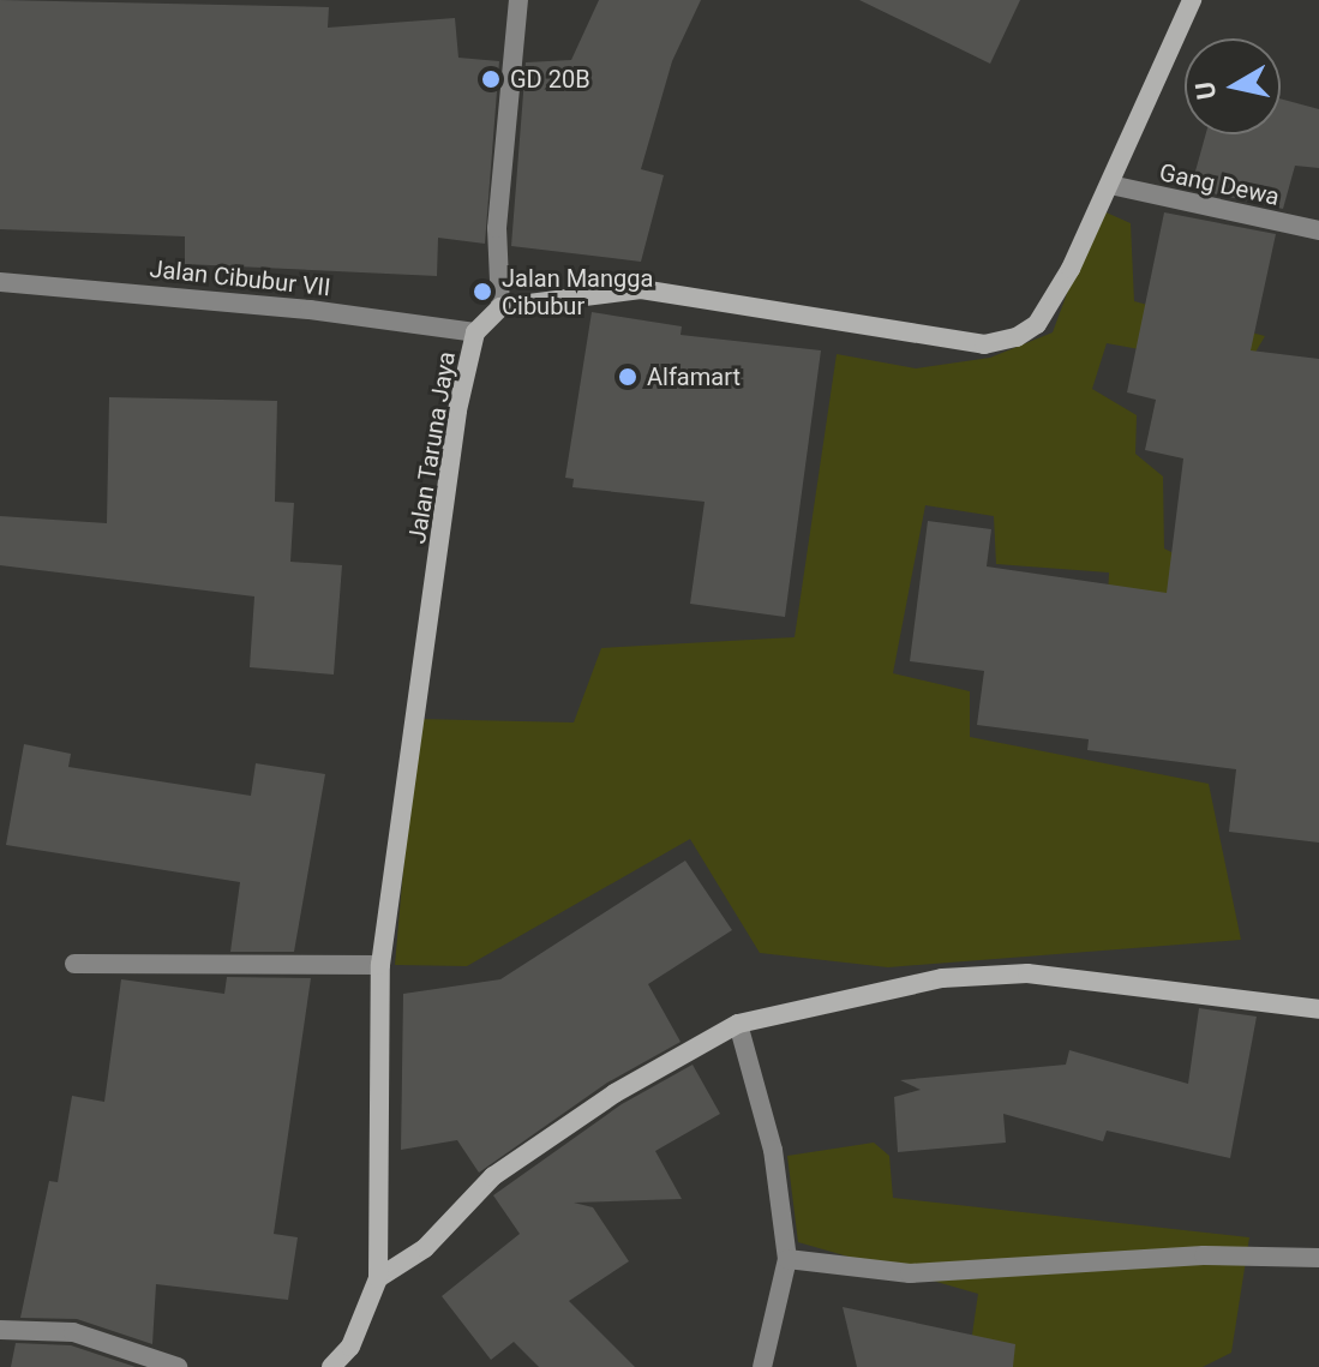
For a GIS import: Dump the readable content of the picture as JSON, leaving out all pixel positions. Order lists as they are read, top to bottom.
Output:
{
  "streets": {
    "street": ["Gang Dewa", "Jalan Cibubur VII", "Jalan Taruna Jaya"]
  },
  "crossings": [
    ["Jalan Cibubur VII", "Jalan Taruna Jaya"]
  ],
  "places": ["GD 20B", "Jalan Mangga Cibubur", "Alfamart"],
  "north": "left"
}
